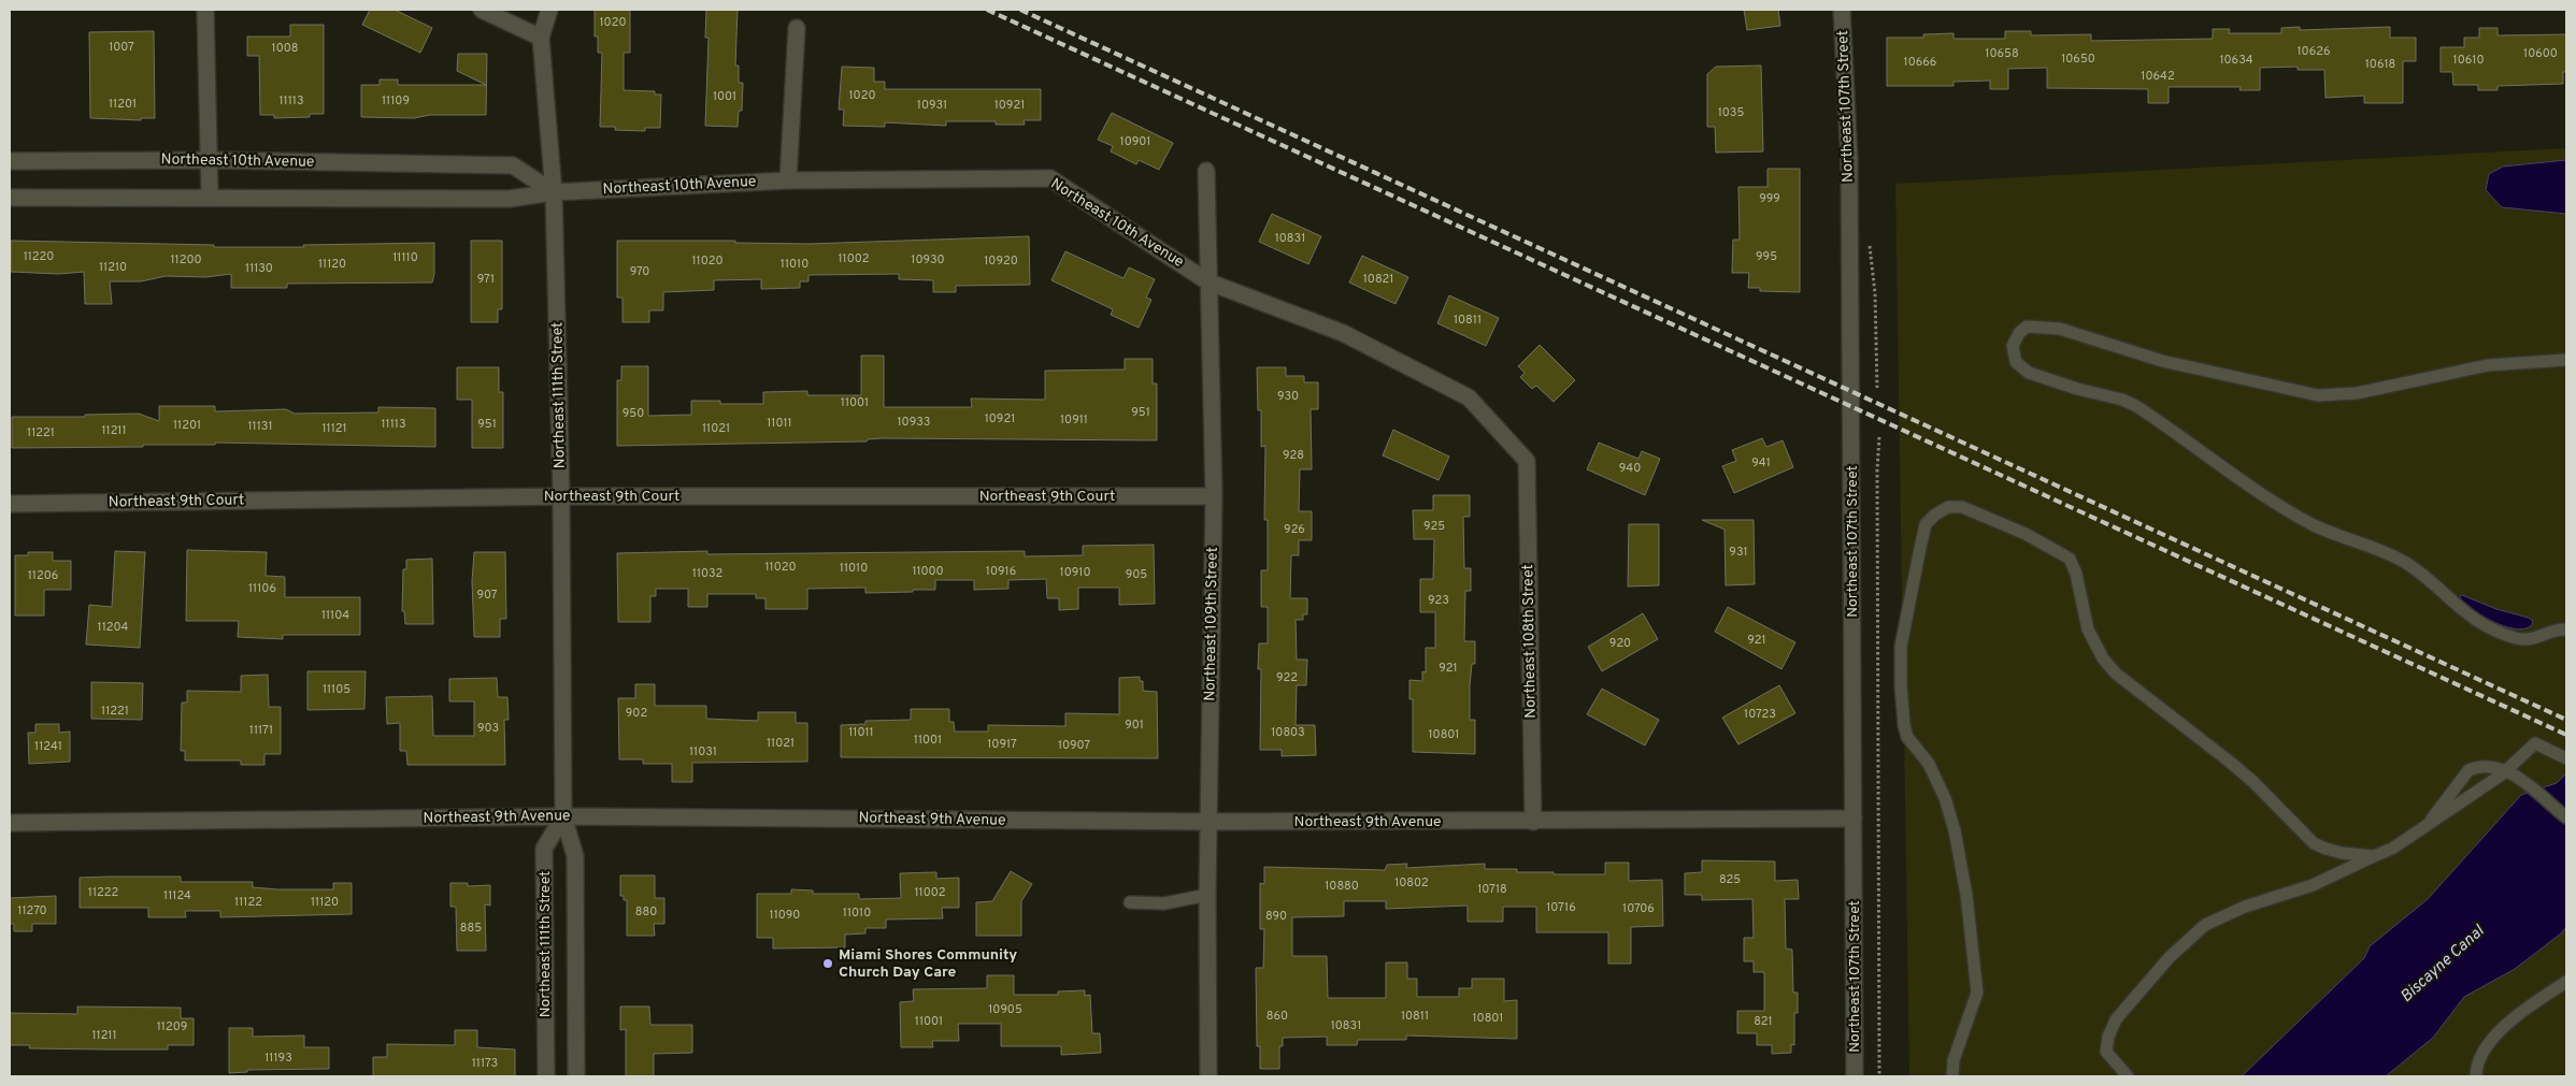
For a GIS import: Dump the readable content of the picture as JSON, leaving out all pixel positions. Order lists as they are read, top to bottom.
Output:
{
  "streets": {
    "street": [
      "Northeast 107th Street",
      "Northeast 10th Avenue",
      "Northeast 111th Street",
      "Northeast 9th Court",
      "Northeast 109th Street",
      "Northeast 108th Street",
      "Northeast 9th Avenue"
    ]
  },
  "crossings": [
    ["Northeast 107th Street", "Northeast 9th Avenue"],
    ["Northeast 10th Avenue", "Northeast 111th Street"],
    ["Northeast 10th Avenue", "Northeast 109th Street"],
    ["Northeast 10th Avenue", "Northeast 108th Street"],
    ["Northeast 111th Street", "Northeast 9th Court"],
    ["Northeast 111th Street", "Northeast 9th Avenue"],
    ["Northeast 9th Court", "Northeast 109th Street"],
    ["Northeast 109th Street", "Northeast 9th Avenue"],
    ["Northeast 108th Street", "Northeast 9th Avenue"]
  ],
  "water": ["Biscayne Canal"],
  "places": ["Miami Shores Community Church Day Care"],
  "house_numbers": [
    "1020",
    "1007",
    "1008",
    "10626",
    "10658",
    "10600",
    "10650",
    "10634",
    "10610",
    "10666",
    "10618",
    "10642",
    "1020",
    "1001",
    "11113",
    "11109",
    "11201",
    "10931",
    "10921",
    "1035",
    "10901",
    "999",
    "10831",
    "11220",
    "995",
    "11110",
    "11002",
    "11200",
    "10930",
    "11020",
    "10920",
    "11120",
    "11010",
    "11210",
    "11130",
    "970",
    "971",
    "10821",
    "10811",
    "930",
    "11001",
    "951",
    "950",
    "10921",
    "10911",
    "10933",
    "11011",
    "11113",
    "951",
    "11201",
    "11131",
    "11121",
    "11021",
    "11211",
    "11221",
    "928",
    "941",
    "940",
    "925",
    "926",
    "931",
    "11020",
    "11010",
    "11000",
    "10916",
    "10910",
    "11032",
    "905",
    "11206",
    "11106",
    "907",
    "923",
    "11104",
    "11204",
    "921",
    "920",
    "921",
    "922",
    "11105",
    "11221",
    "902",
    "10723",
    "901",
    "903",
    "11171",
    "11011",
    "10803",
    "10801",
    "11001",
    "11021",
    "10917",
    "10907",
    "11241",
    "11031",
    "825",
    "10802",
    "10880",
    "10718",
    "11222",
    "11002",
    "11124",
    "11122",
    "11120",
    "10716",
    "10706",
    "11270",
    "880",
    "11010",
    "11090",
    "890",
    "885",
    "10905",
    "860",
    "10811",
    "10801",
    "11001",
    "821",
    "10831",
    "11209",
    "11211",
    "11193",
    "11173"
  ]
}
